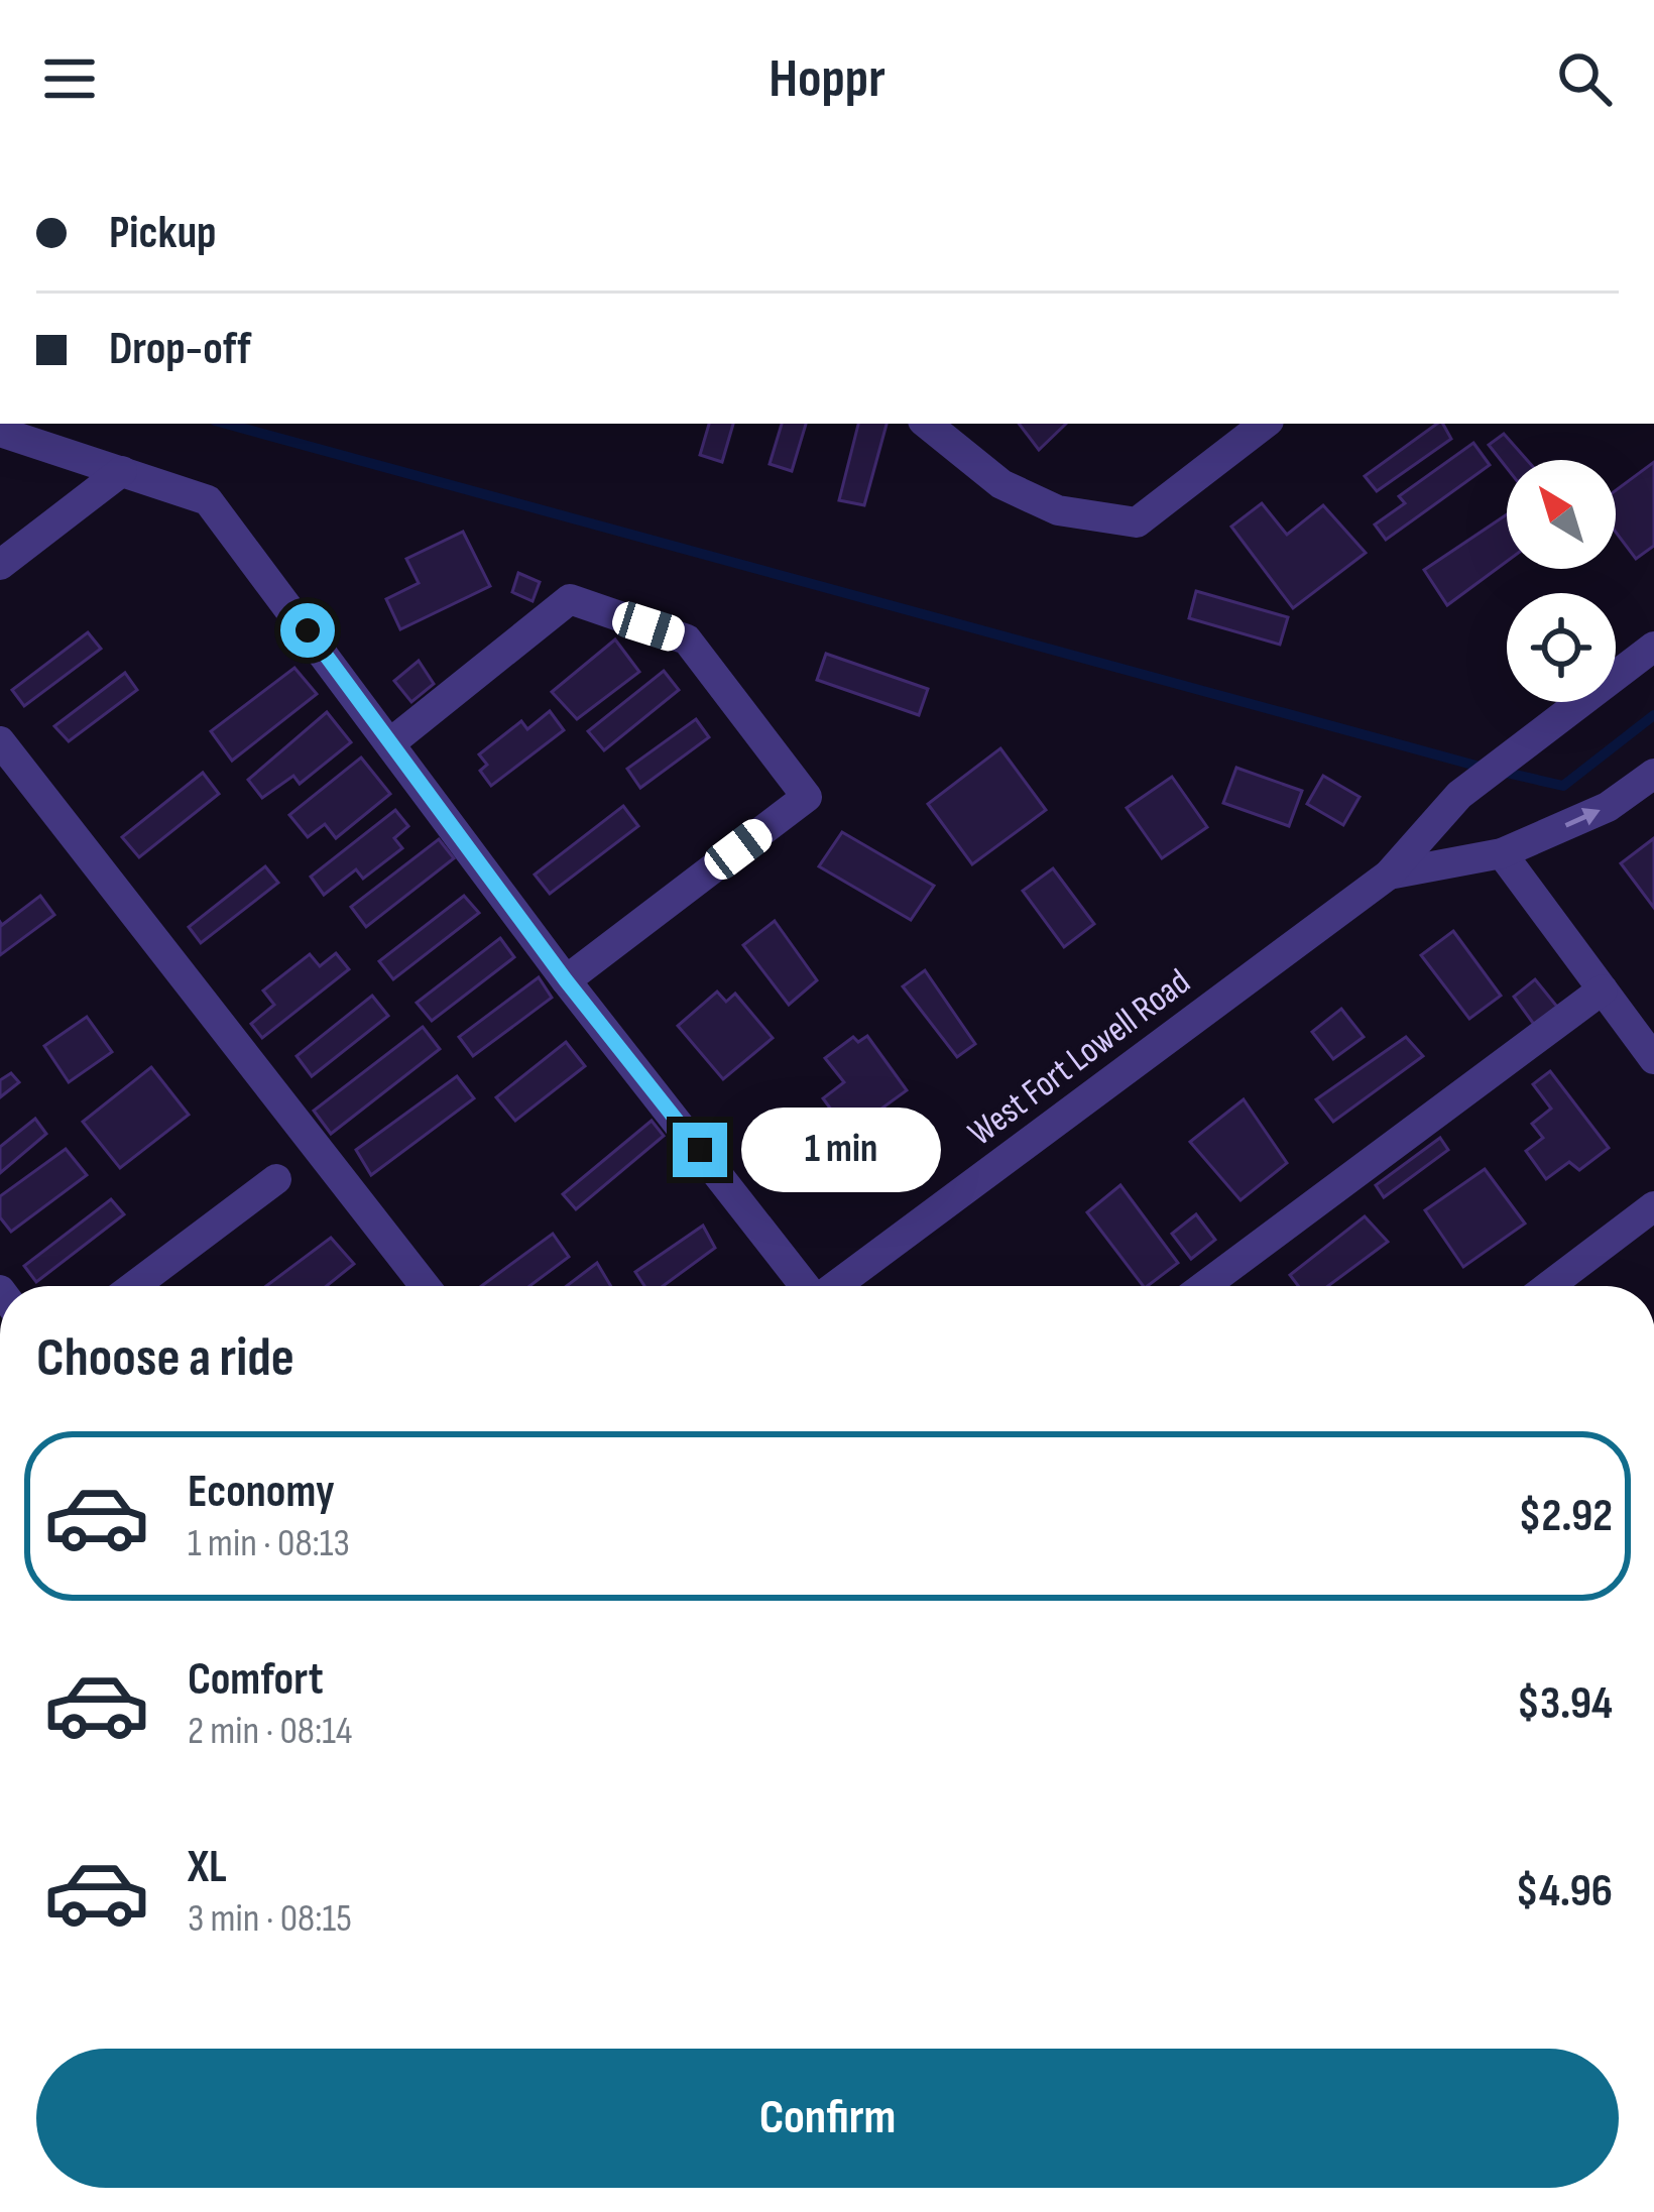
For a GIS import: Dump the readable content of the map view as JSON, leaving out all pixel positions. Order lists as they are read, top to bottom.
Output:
{
  "streets": {
    "street": ["West Fort Lowell Road"]
  },
  "north": "top left",
  "page": {
    "header": "Hoppr",
    "banner": ["Pickup", "Drop-off"],
    "bubble": "1 min",
    "heading": "Choose a ride",
    "list": [
      {
        "name": "Economy",
        "note": "1 min · 08:13",
        "value": "$2.92"
      },
      {
        "name": "Comfort",
        "note": "2 min · 08:14",
        "value": "$3.94"
      },
      {
        "name": "XL",
        "note": "3 min · 08:15",
        "value": "$4.96"
      }
    ],
    "buttons": "Confirm"
  }
}
